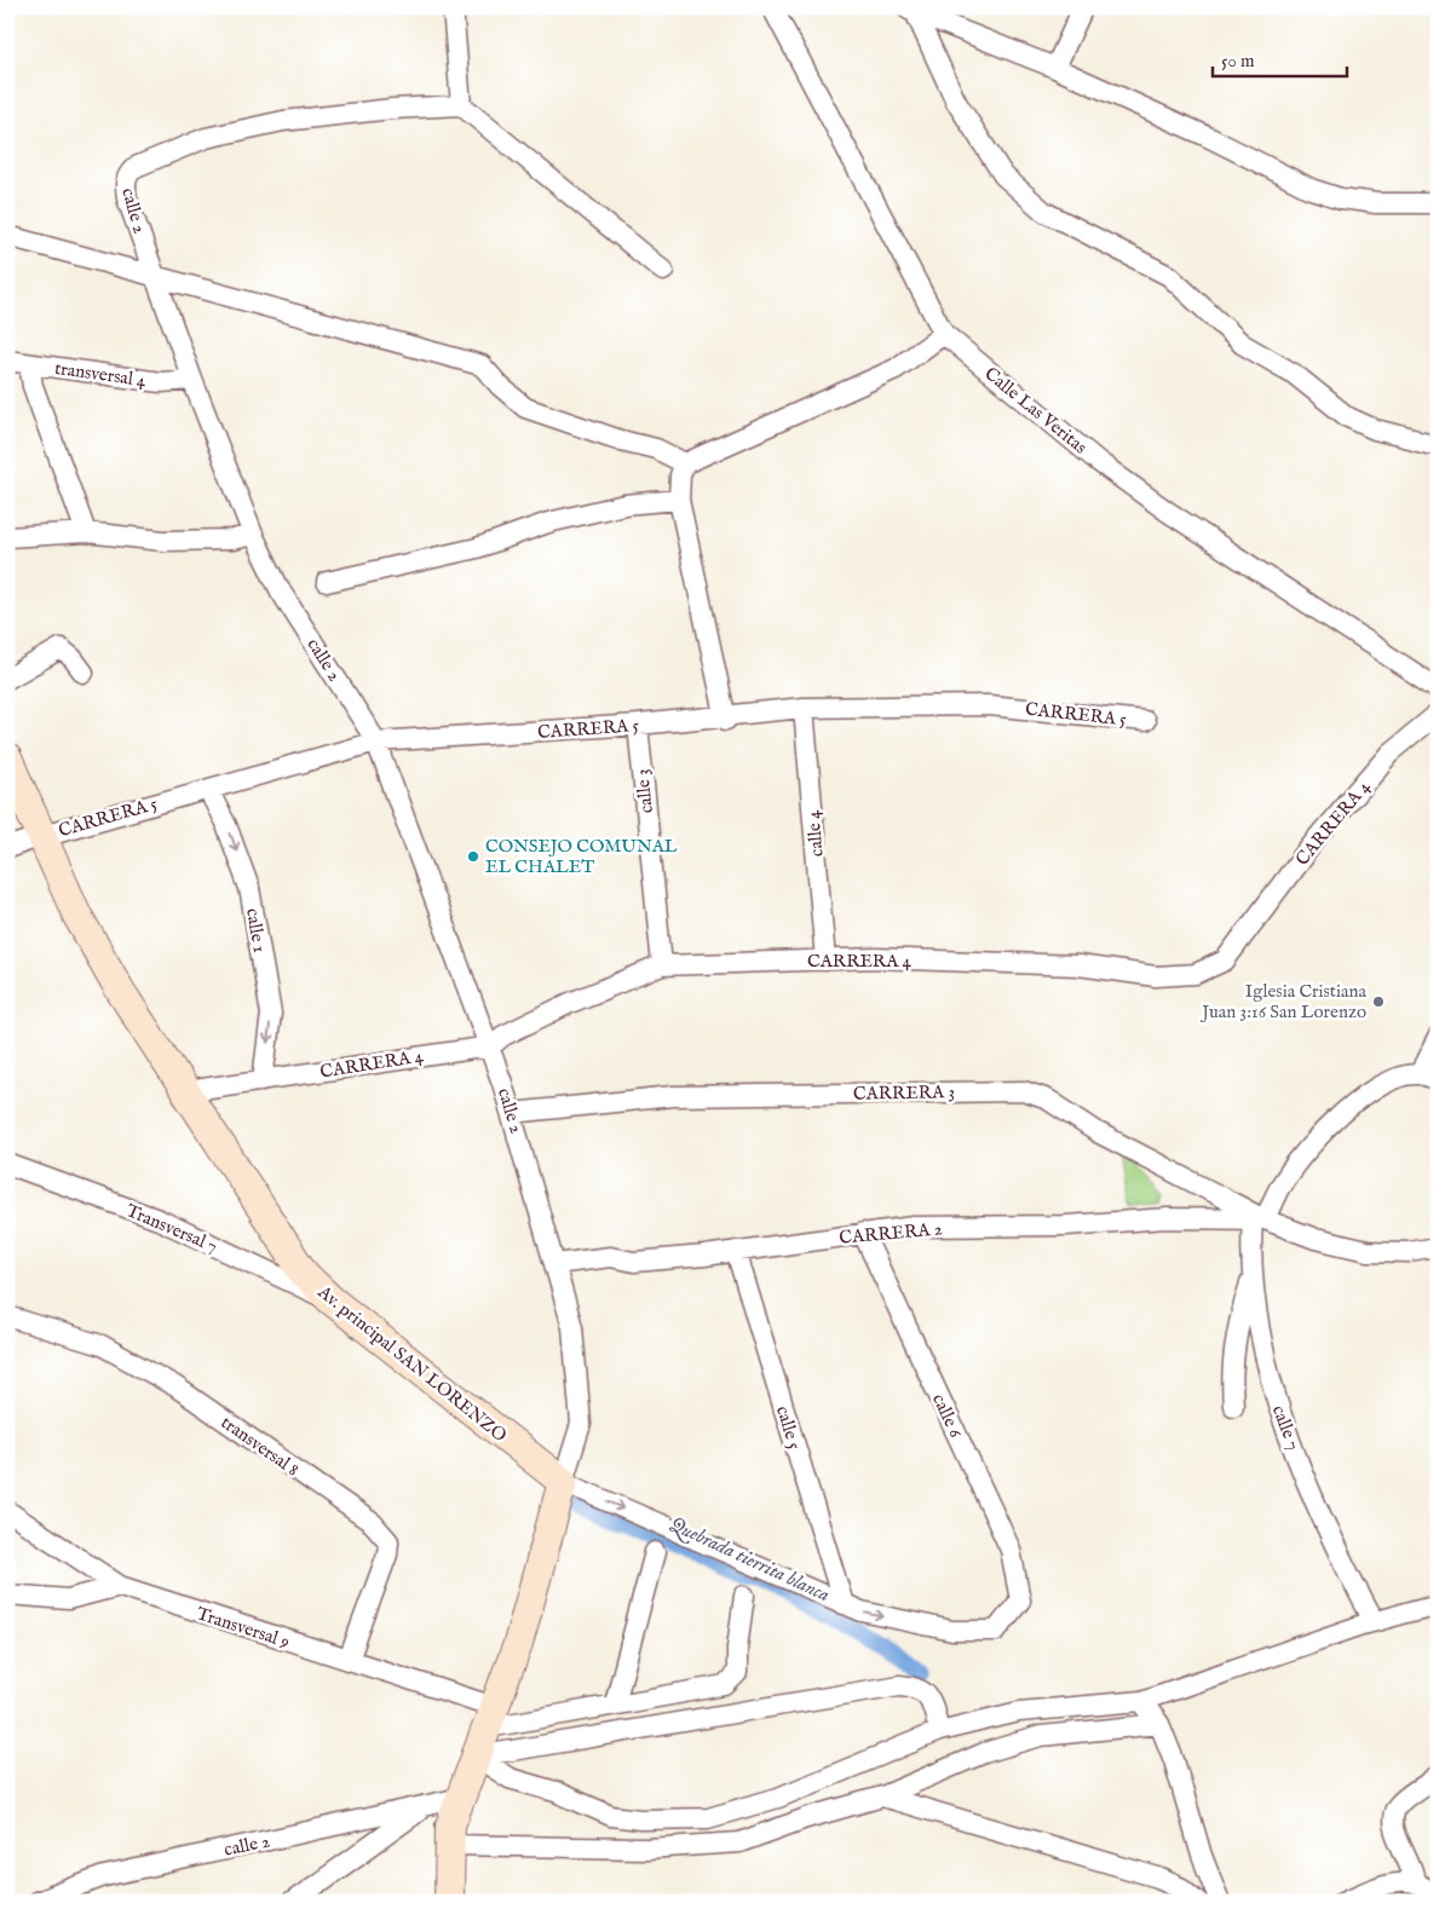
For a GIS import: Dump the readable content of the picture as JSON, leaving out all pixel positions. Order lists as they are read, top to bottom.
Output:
{
  "streets": {
    "main road": ["Av. principal SAN LORENZO"],
    "street": [
      "calle 2",
      "transversal 4",
      "Calle Las Veritas",
      "CARRERA 5",
      "calle 3",
      "CARRERA 4",
      "calle 4",
      "calle 1",
      "CARRERA 3",
      "Transversal 7",
      "CARRERA 2",
      "calle 6",
      "calle 5",
      "calle 7",
      "transversal 8",
      "Transversal 9"
    ]
  },
  "crossings": [
    ["calle 2", "transversal 4"],
    ["calle 2", "CARRERA 5"],
    ["calle 2", "CARRERA 4"],
    ["calle 2", "CARRERA 3"],
    ["calle 2", "CARRERA 2"],
    ["calle 2", "Av. principal SAN LORENZO"],
    ["CARRERA 5", "calle 3"],
    ["CARRERA 5", "calle 4"],
    ["CARRERA 5", "calle 1"],
    ["CARRERA 5", "Av. principal SAN LORENZO"],
    ["calle 3", "CARRERA 4"],
    ["CARRERA 4", "calle 4"],
    ["CARRERA 4", "calle 1"],
    ["CARRERA 4", "Av. principal SAN LORENZO"],
    ["CARRERA 3", "CARRERA 2"],
    ["CARRERA 3", "calle 7"],
    ["Transversal 7", "Av. principal SAN LORENZO"],
    ["CARRERA 2", "calle 6"],
    ["CARRERA 2", "calle 5"],
    ["CARRERA 2", "calle 7"],
    ["calle 6", "calle 5"],
    ["transversal 8", "Transversal 9"]
  ],
  "one_way": ["calle 1"],
  "water": ["Quebrada tierrita blanca"],
  "places": ["CONSEJO COMUNAL EL CHALET", "Iglesia Cristiana Juan 3:16 San Lorenzo"],
  "scale_bar": "50 m"
}
